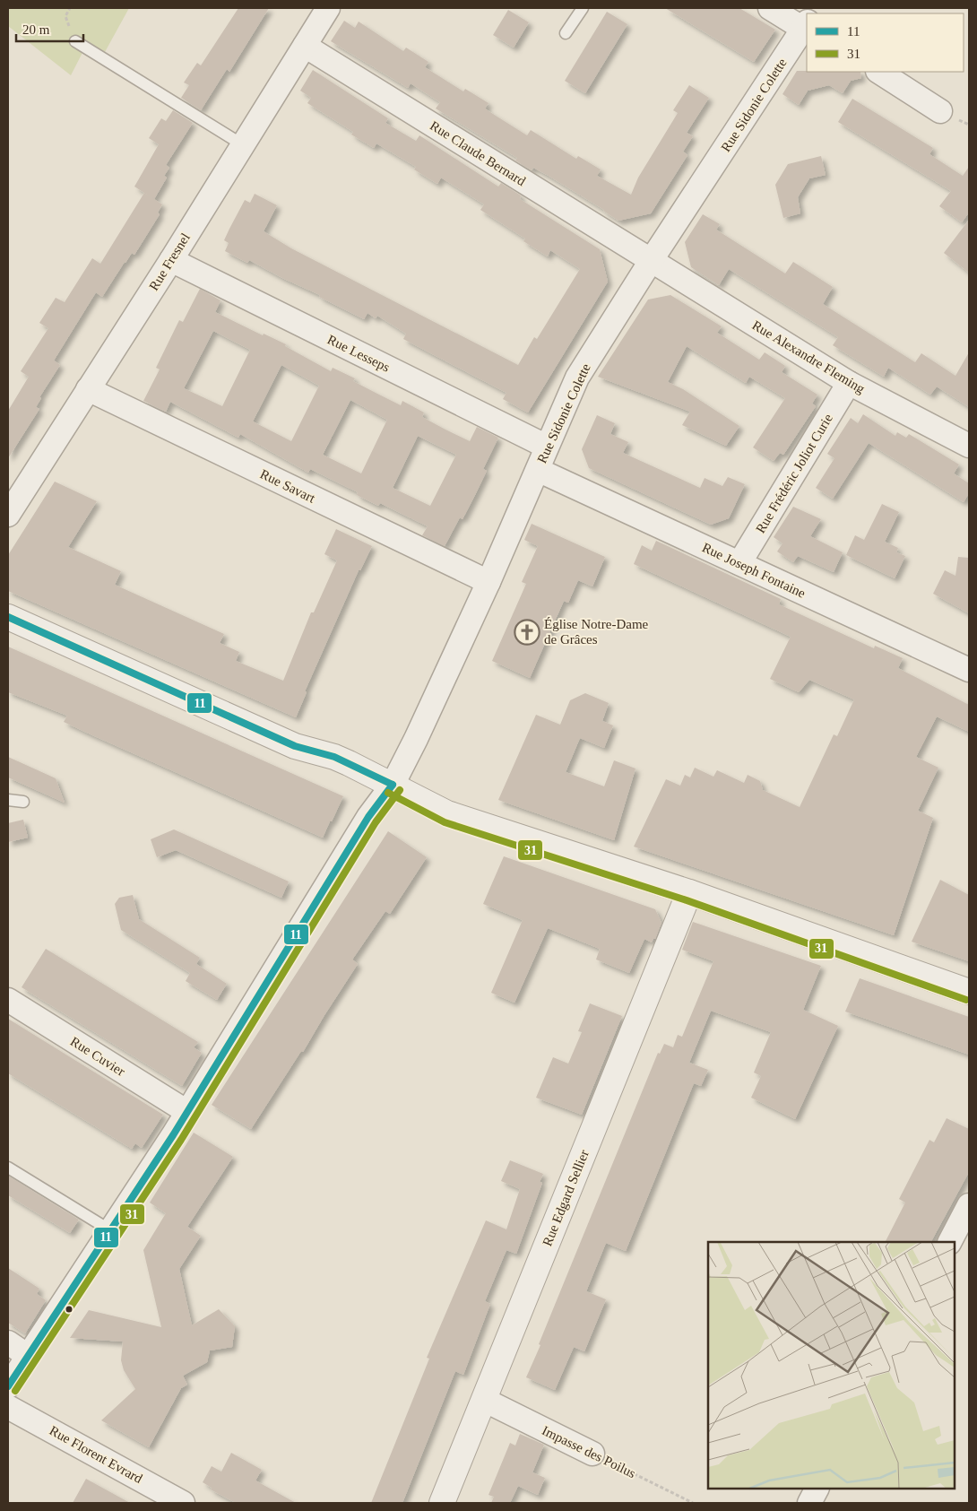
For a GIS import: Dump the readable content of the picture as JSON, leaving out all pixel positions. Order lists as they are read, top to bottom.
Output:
{
  "streets": {
    "street": [
      "Rue Sidonie Colette",
      "Rue Claude Bernard",
      "Rue Fresnel",
      "Rue Lesseps",
      "Rue Alexandre Fleming",
      "Rue Frédéric Joliot Curie",
      "Rue Savart",
      "Rue Joseph Fontaine",
      "Rue Cuvier",
      "Rue Edgard Sellier",
      "Impasse des Poilus",
      "Rue Florent Evrard"
    ]
  },
  "crossings": [
    ["Rue Sidonie Colette", "Rue Claude Bernard"],
    ["Rue Sidonie Colette", "Rue Lesseps"],
    ["Rue Sidonie Colette", "Rue Alexandre Fleming"],
    ["Rue Sidonie Colette", "Rue Savart"],
    ["Rue Sidonie Colette", "Rue Joseph Fontaine"],
    ["Rue Sidonie Colette", "Rue Cuvier"],
    ["Rue Claude Bernard", "Rue Fresnel"],
    ["Rue Claude Bernard", "Rue Alexandre Fleming"],
    ["Rue Fresnel", "Rue Lesseps"],
    ["Rue Fresnel", "Rue Savart"],
    ["Rue Alexandre Fleming", "Rue Frédéric Joliot Curie"],
    ["Rue Frédéric Joliot Curie", "Rue Joseph Fontaine"],
    ["Rue Edgard Sellier", "Impasse des Poilus"]
  ],
  "places": {
    "church": ["Église Notre-Dame de Grâces"]
  },
  "lines": ["transit line 11", "transit line 31"],
  "legend": ["11", "31"],
  "scale_bar": "20 m"
}
